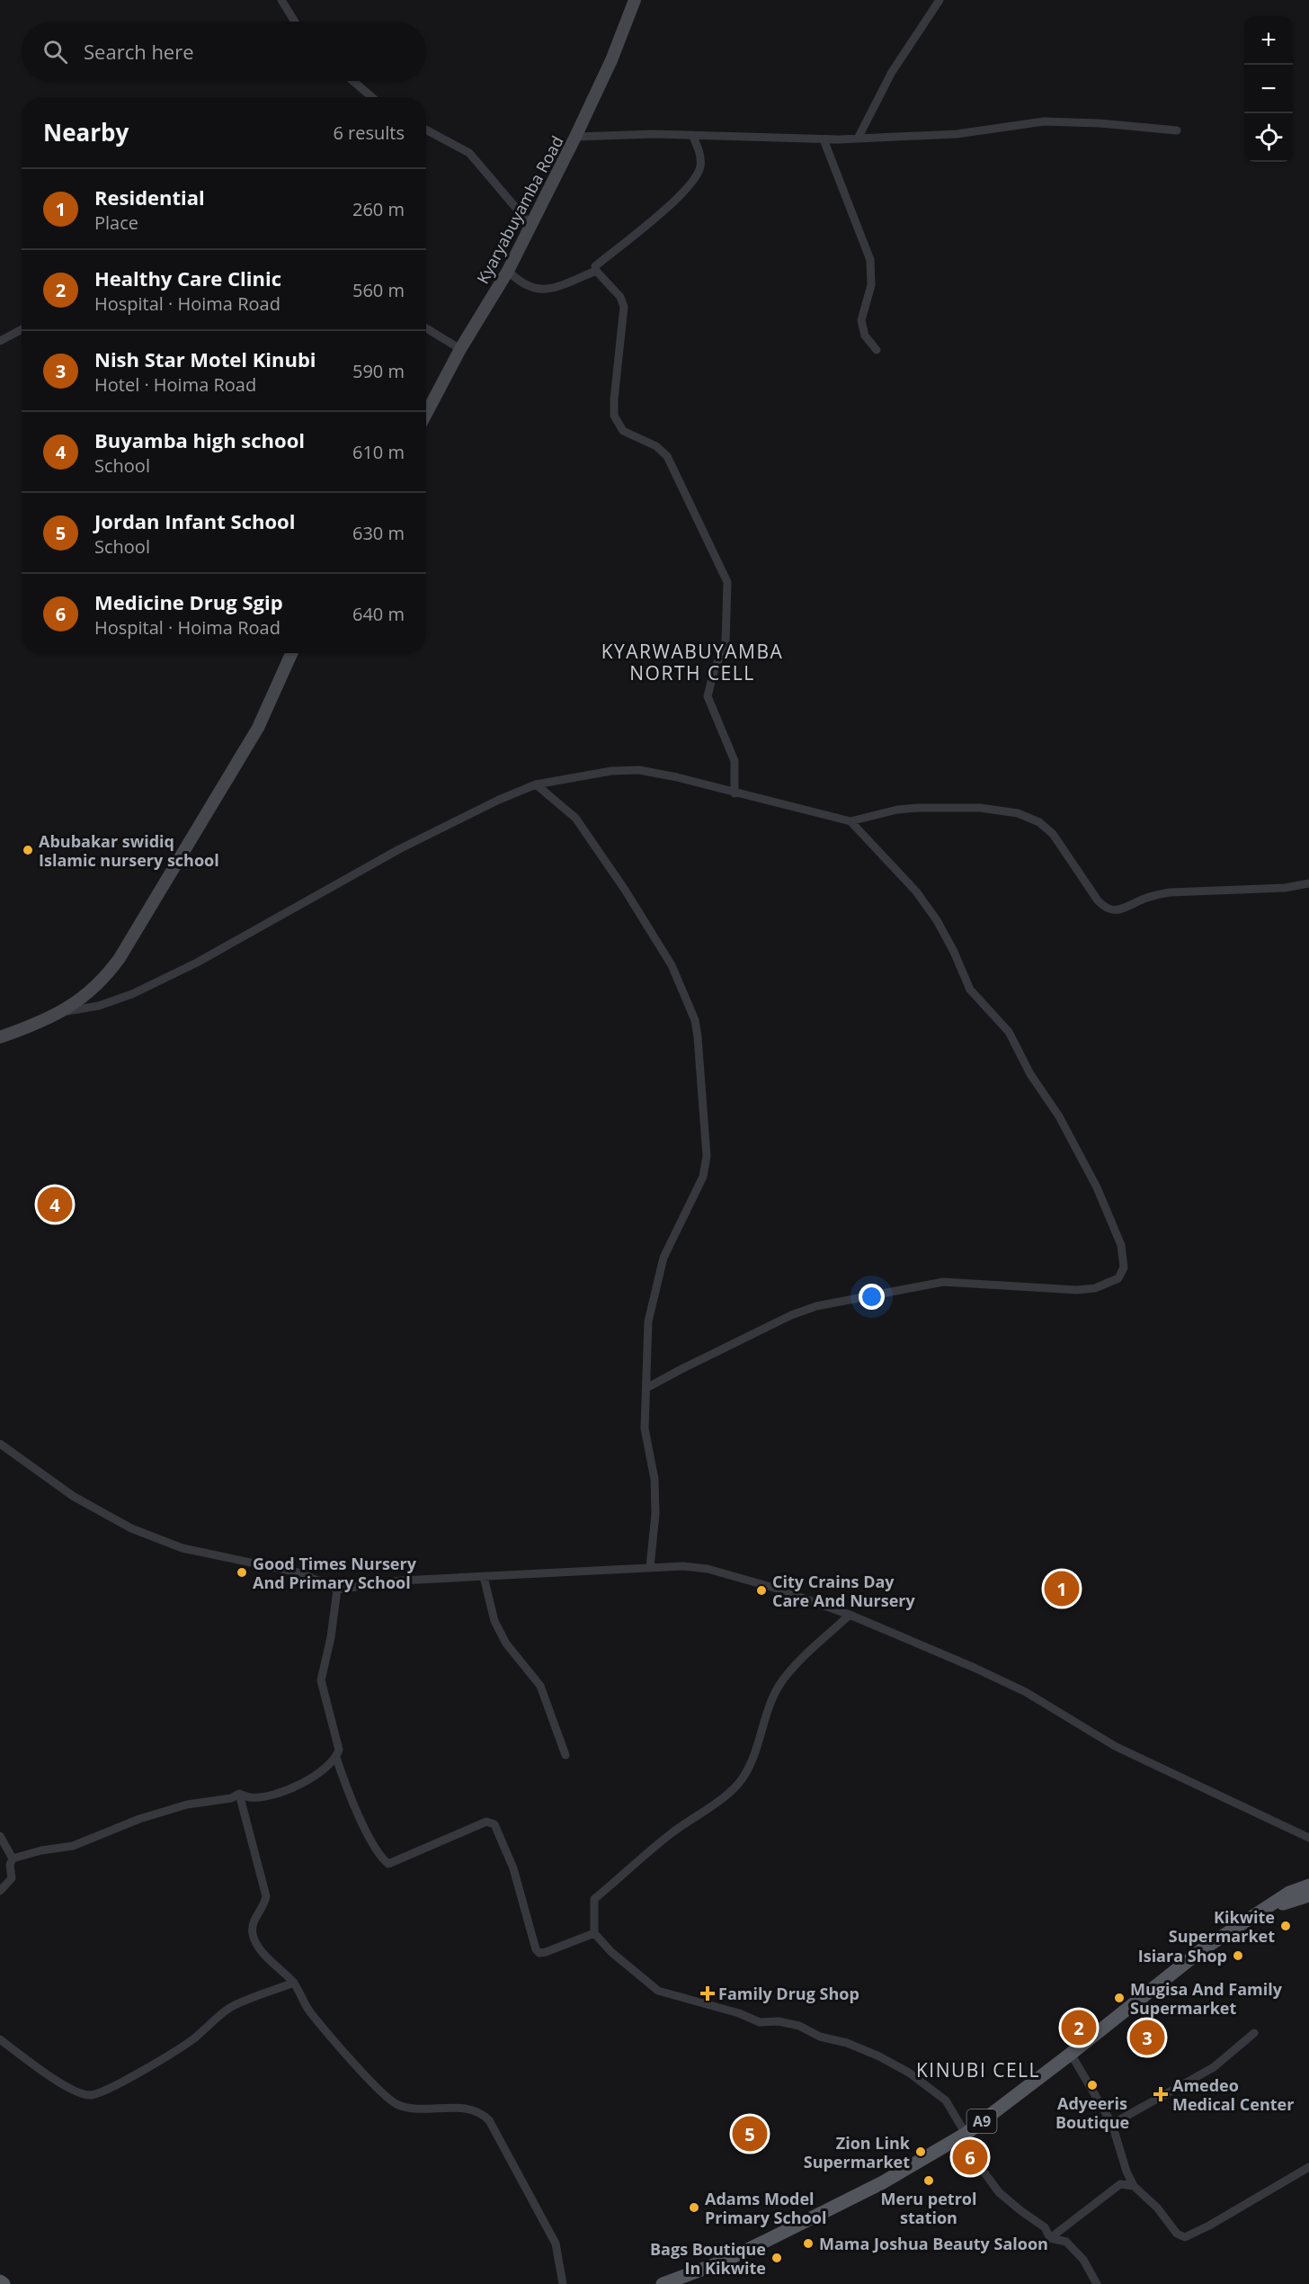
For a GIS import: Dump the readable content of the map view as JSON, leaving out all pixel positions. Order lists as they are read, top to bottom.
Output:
{
  "streets": {
    "main road": ["A9"],
    "street": ["Kyaryabuyamba Road"]
  },
  "districts": ["KYARWABUYAMBA NORTH CELL", "KINUBI CELL"],
  "places": {
    "other": [
      "Abubakar swidiq Islamic nursery school",
      "Good Times Nursery And Primary School",
      "City Crains Day Care And Nursery",
      "Kikwite Supermarket",
      "Isiara Shop",
      "Mugisa And Family Supermarket",
      "Adyeeris Boutique",
      "Zion Link Supermarket",
      "Meru petrol station",
      "Adams Model Primary School",
      "Mama Joshua Beauty Saloon",
      "Bags Boutique In Kikwite"
    ],
    "health": ["Family Drug Shop", "Amedeo Medical Center"]
  },
  "page": {
    "map_buttons": ["+", "−"],
    "search": "Search here",
    "heading": ["Nearby", "6 results"],
    "list": [
      {
        "mark": "1",
        "name": "Residential",
        "note": "Place",
        "value": "260 m"
      },
      {
        "mark": "2",
        "name": "Healthy Care Clinic",
        "note": "Hospital · Hoima Road",
        "value": "560 m"
      },
      {
        "mark": "3",
        "name": "Nish Star Motel Kinubi",
        "note": "Hotel · Hoima Road",
        "value": "590 m"
      },
      {
        "mark": "4",
        "name": "Buyamba high school",
        "note": "School",
        "value": "610 m"
      },
      {
        "mark": "5",
        "name": "Jordan Infant School",
        "note": "School",
        "value": "630 m"
      },
      {
        "mark": "6",
        "name": "Medicine Drug Sgip",
        "note": "Hospital · Hoima Road",
        "value": "640 m"
      }
    ],
    "pins": [
      "4",
      "1",
      "2",
      "3",
      "5",
      "6"
    ]
  }
}
